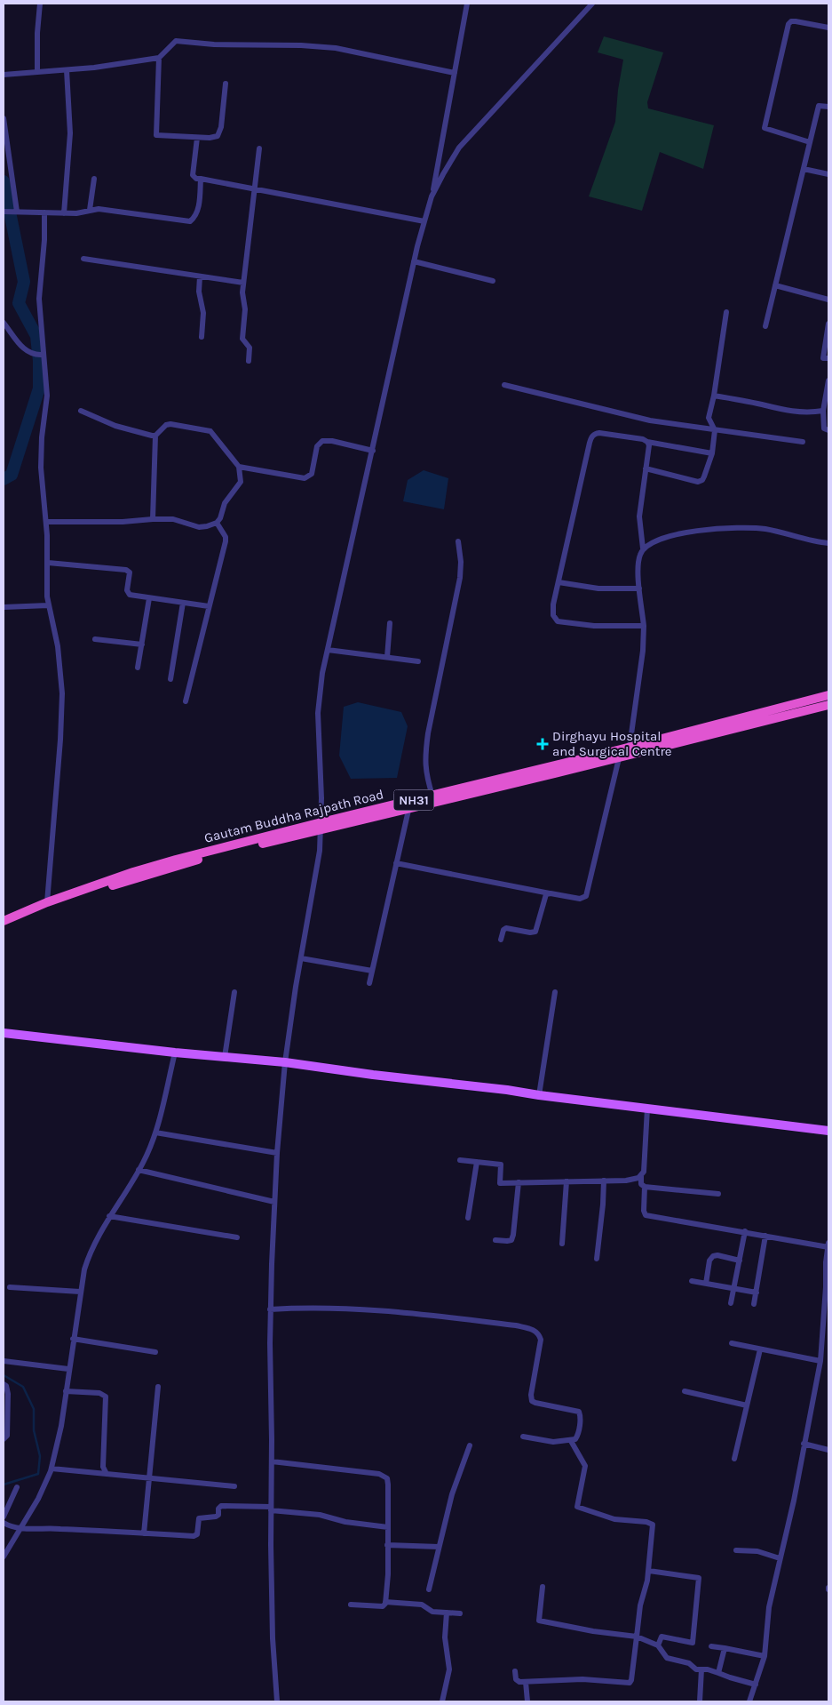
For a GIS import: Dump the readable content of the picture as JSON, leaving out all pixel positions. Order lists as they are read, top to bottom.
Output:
{
  "streets": {
    "highway": ["NH31", "Gautam Buddha Rajpath Road"]
  },
  "crossings": [
    ["NH31", "Gautam Buddha Rajpath Road"]
  ],
  "places": {
    "health": ["Dirghayu Hospital and Surgical Centre"]
  }
}
